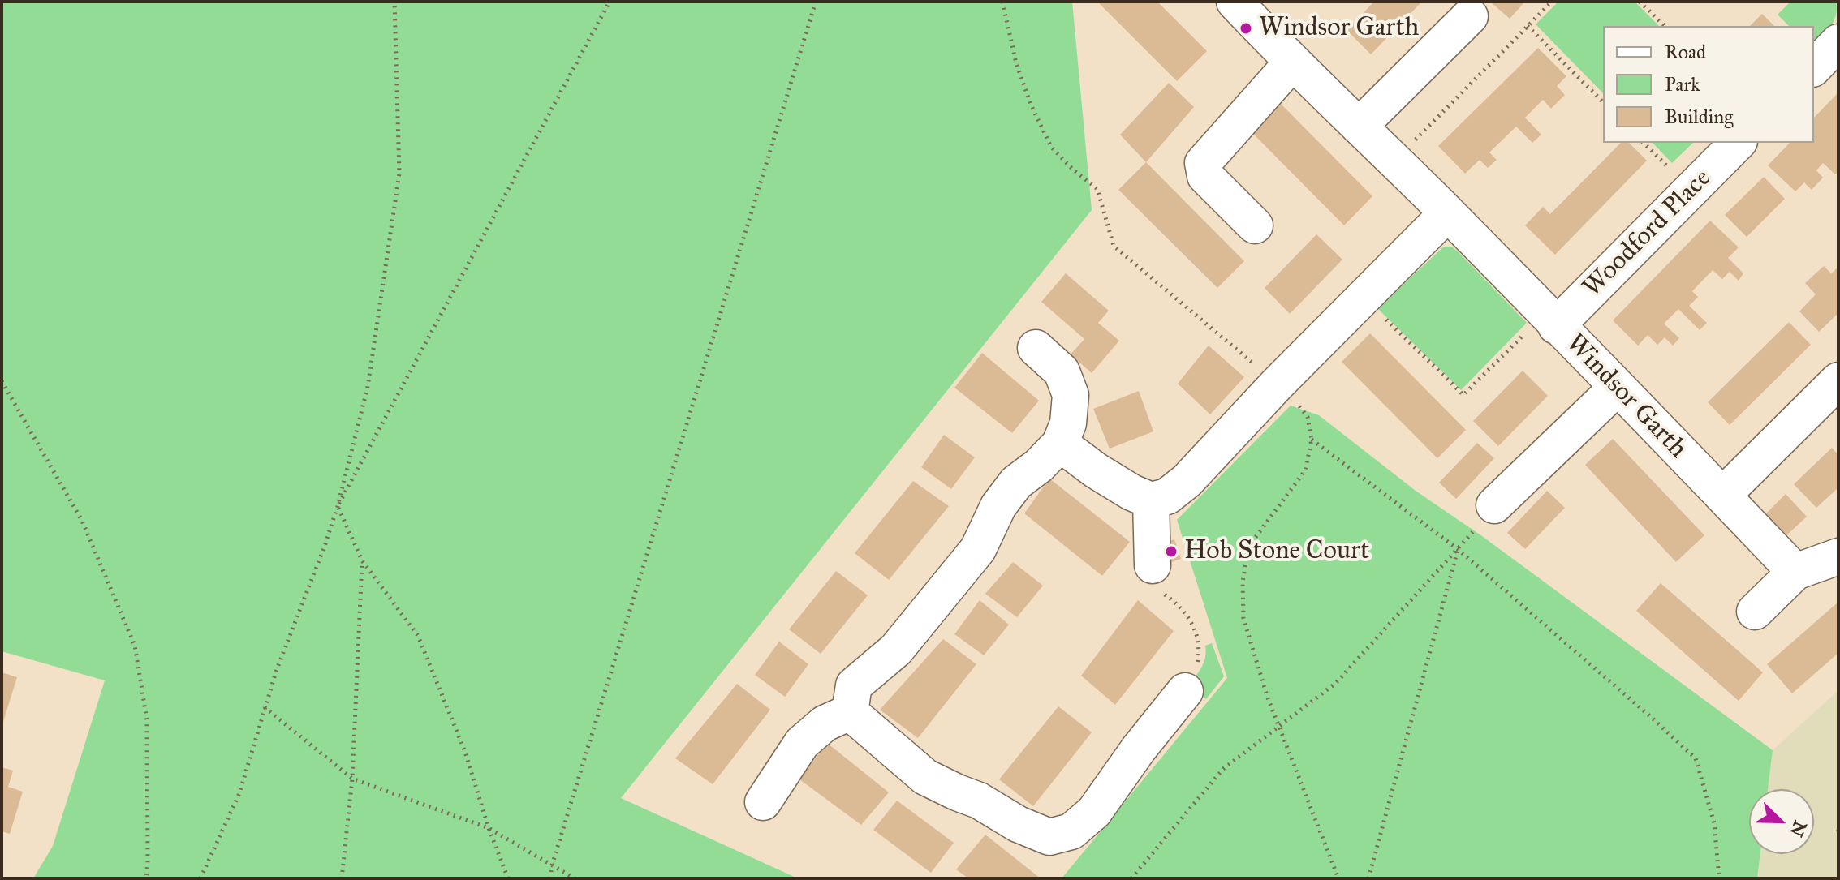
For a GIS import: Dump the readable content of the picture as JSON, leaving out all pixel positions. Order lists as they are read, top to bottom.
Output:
{
  "streets": {
    "street": ["Woodford Place", "Windsor Garth"]
  },
  "crossings": [
    ["Woodford Place", "Windsor Garth"]
  ],
  "places": ["Windsor Garth", "Hob Stone Court"],
  "legend": ["Road", "Park", "Building"],
  "north": "bottom right"
}
